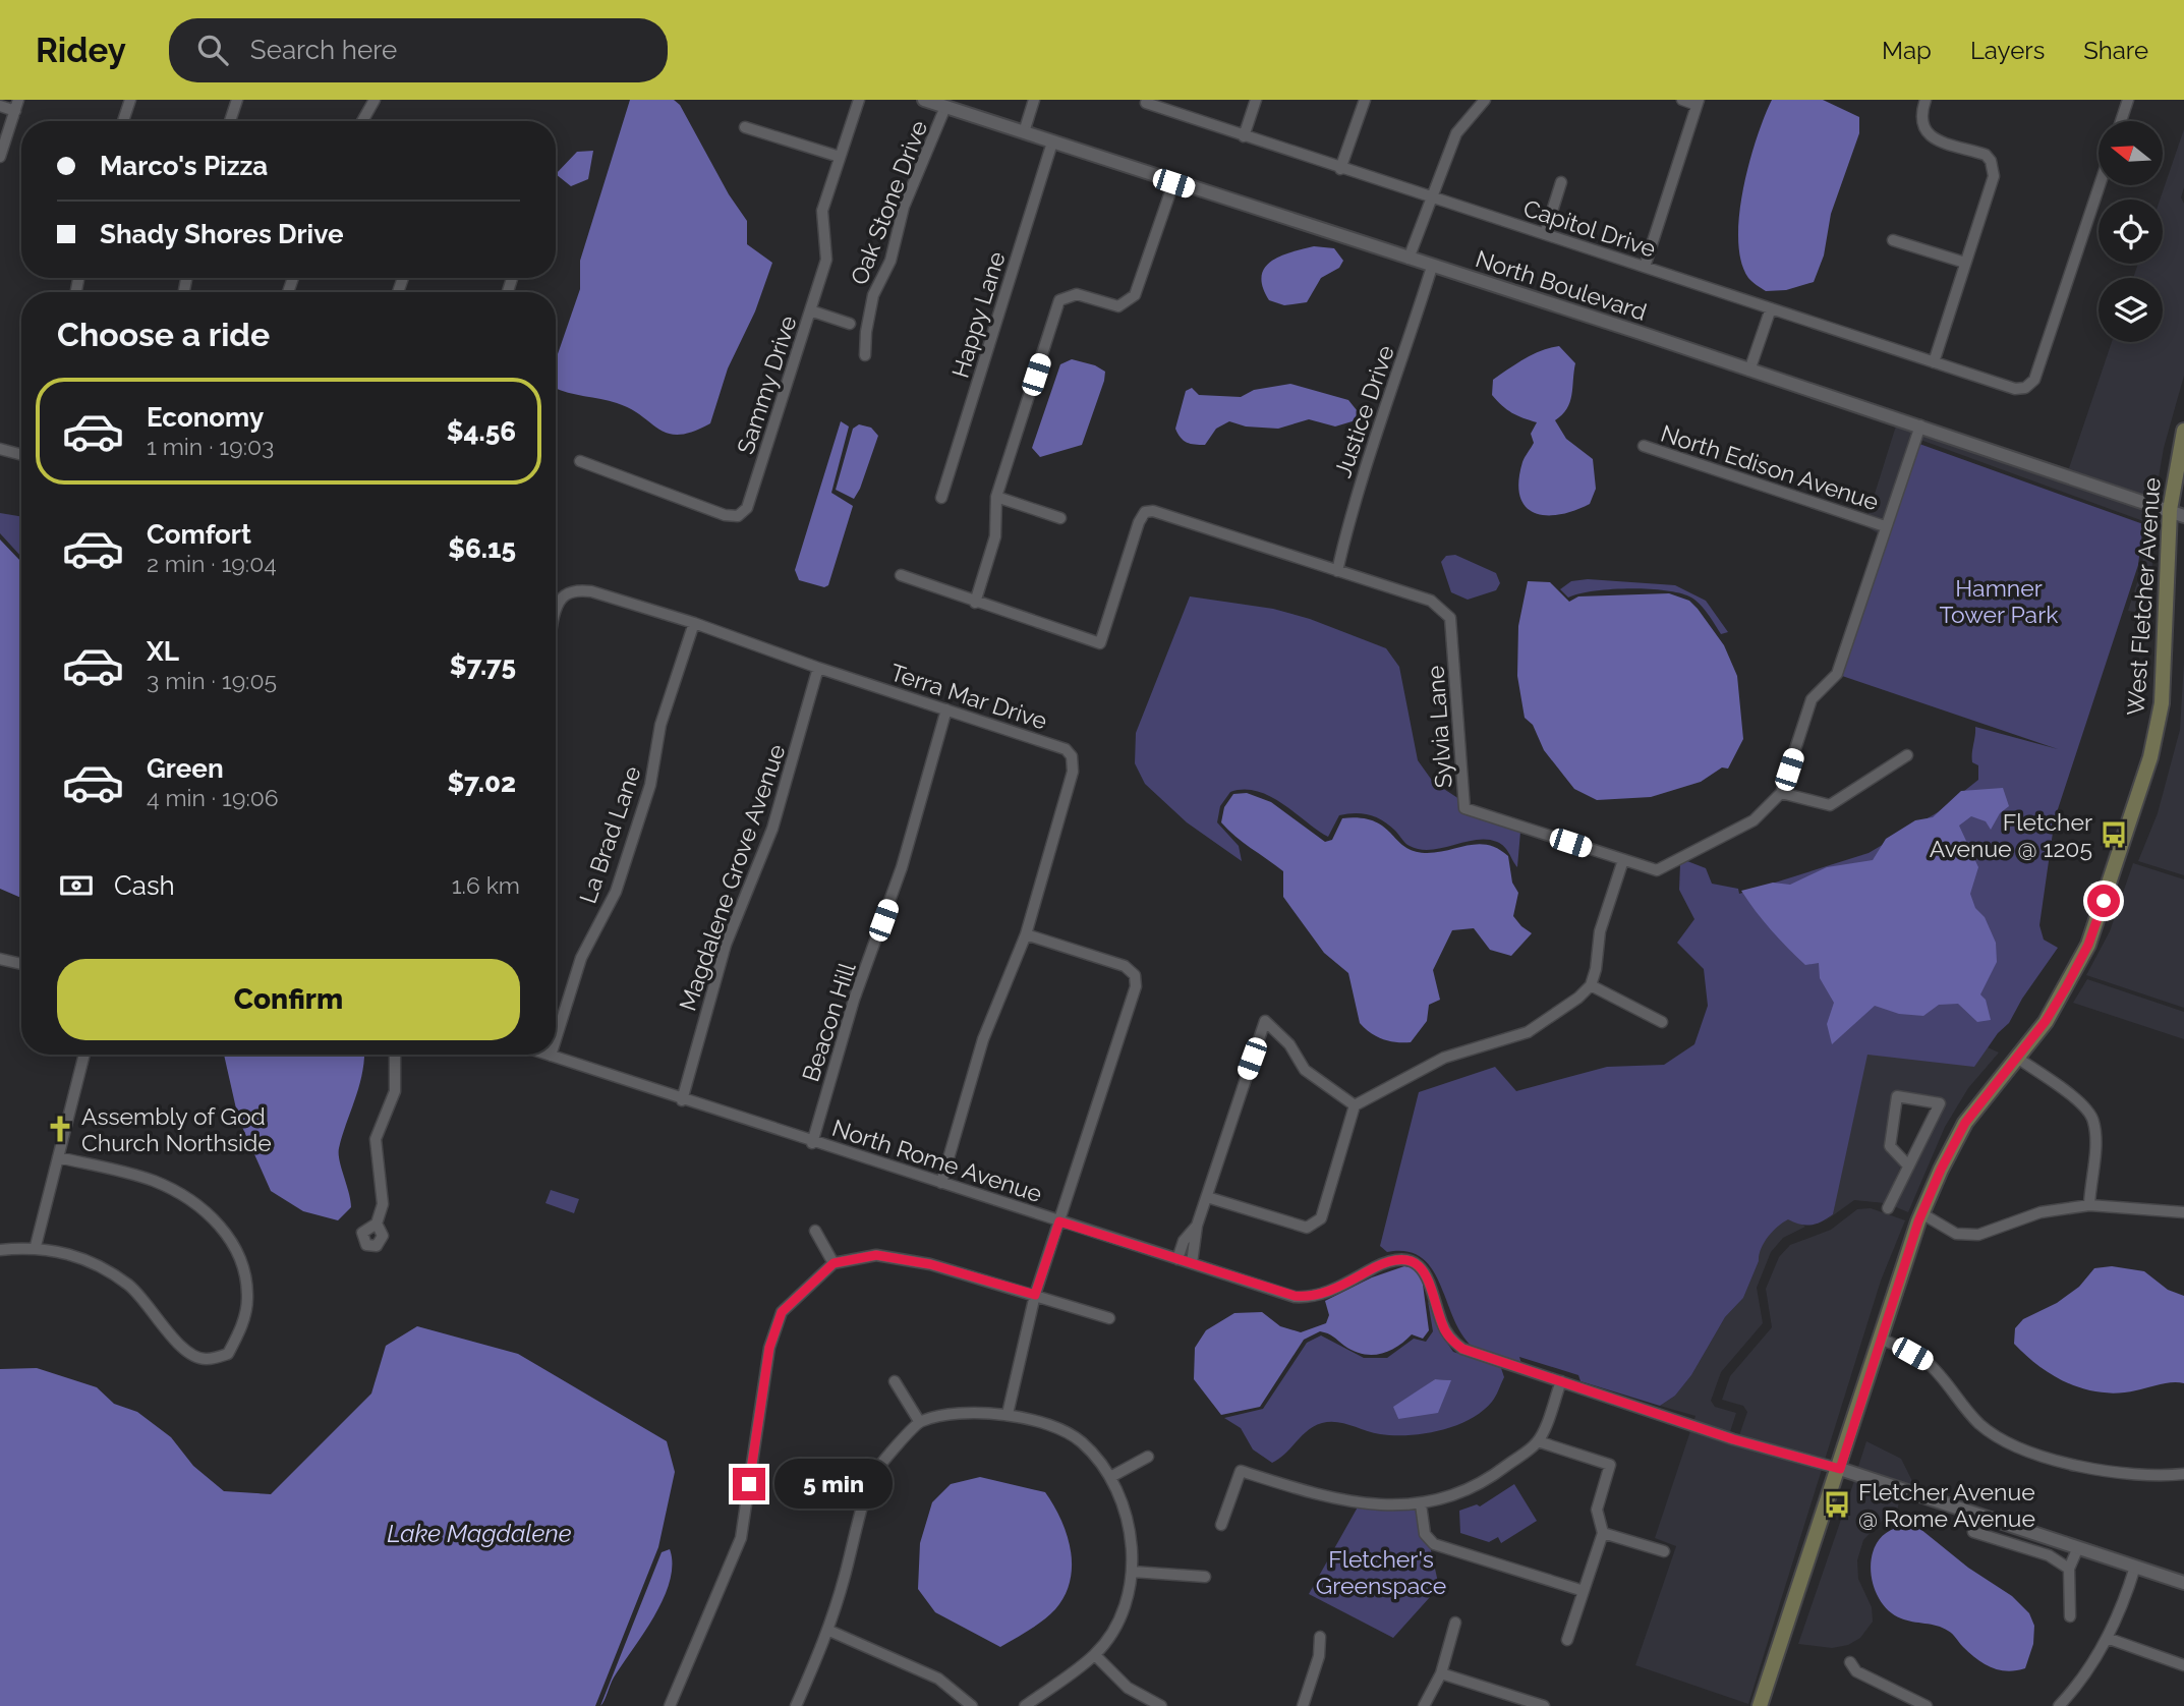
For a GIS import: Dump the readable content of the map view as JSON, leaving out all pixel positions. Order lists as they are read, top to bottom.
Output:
{
  "streets": {
    "main road": ["West Fletcher Avenue"],
    "street": [
      "Oak Stone Drive",
      "Capitol Drive",
      "North Boulevard",
      "Happy Lane",
      "Sammy Drive",
      "Justice Drive",
      "North Edison Avenue",
      "Terra Mar Drive",
      "Sylvia Lane",
      "La Brad Lane",
      "Magdalene Grove Avenue",
      "Beacon Hill",
      "North Rome Avenue"
    ]
  },
  "crossings": [
    ["Oak Stone Drive", "North Boulevard"],
    ["North Boulevard", "Happy Lane"],
    ["North Boulevard", "Justice Drive"],
    ["North Boulevard", "West Fletcher Avenue"],
    ["North Boulevard", "Sylvia Lane"],
    ["Justice Drive", "Sylvia Lane"],
    ["North Edison Avenue", "Sylvia Lane"],
    ["West Fletcher Avenue", "North Rome Avenue"],
    ["Terra Mar Drive", "La Brad Lane"],
    ["Terra Mar Drive", "Magdalene Grove Avenue"],
    ["Terra Mar Drive", "Beacon Hill"],
    ["Terra Mar Drive", "North Rome Avenue"],
    ["Magdalene Grove Avenue", "North Rome Avenue"],
    ["Beacon Hill", "North Rome Avenue"]
  ],
  "water": ["Lake Magdalene"],
  "parks": ["Hamner Tower Park", "Fletcher's Greenspace"],
  "places": {
    "bus stop": ["Fletcher Avenue @ 1205", "Fletcher Avenue @ Rome Avenue"],
    "church": ["Assembly of God Church Northside"]
  },
  "north": "left",
  "page": {
    "header": "Ridey",
    "search": "Search here",
    "nav": ["Map", "Layers", "Share"],
    "banner": ["Marco's Pizza", "Shady Shores Drive"],
    "heading": "Choose a ride",
    "list": [
      {
        "name": "Economy",
        "note": "1 min · 19:03",
        "value": "$4.56"
      },
      {
        "name": "Comfort",
        "note": "2 min · 19:04",
        "value": "$6.15"
      },
      {
        "name": "XL",
        "note": "3 min · 19:05",
        "value": "$7.75"
      },
      {
        "name": "Green",
        "note": "4 min · 19:06",
        "value": "$7.02"
      }
    ],
    "pay": ["Cash", "1.6 km"],
    "buttons": "Confirm",
    "bubble": "5 min"
  }
}
